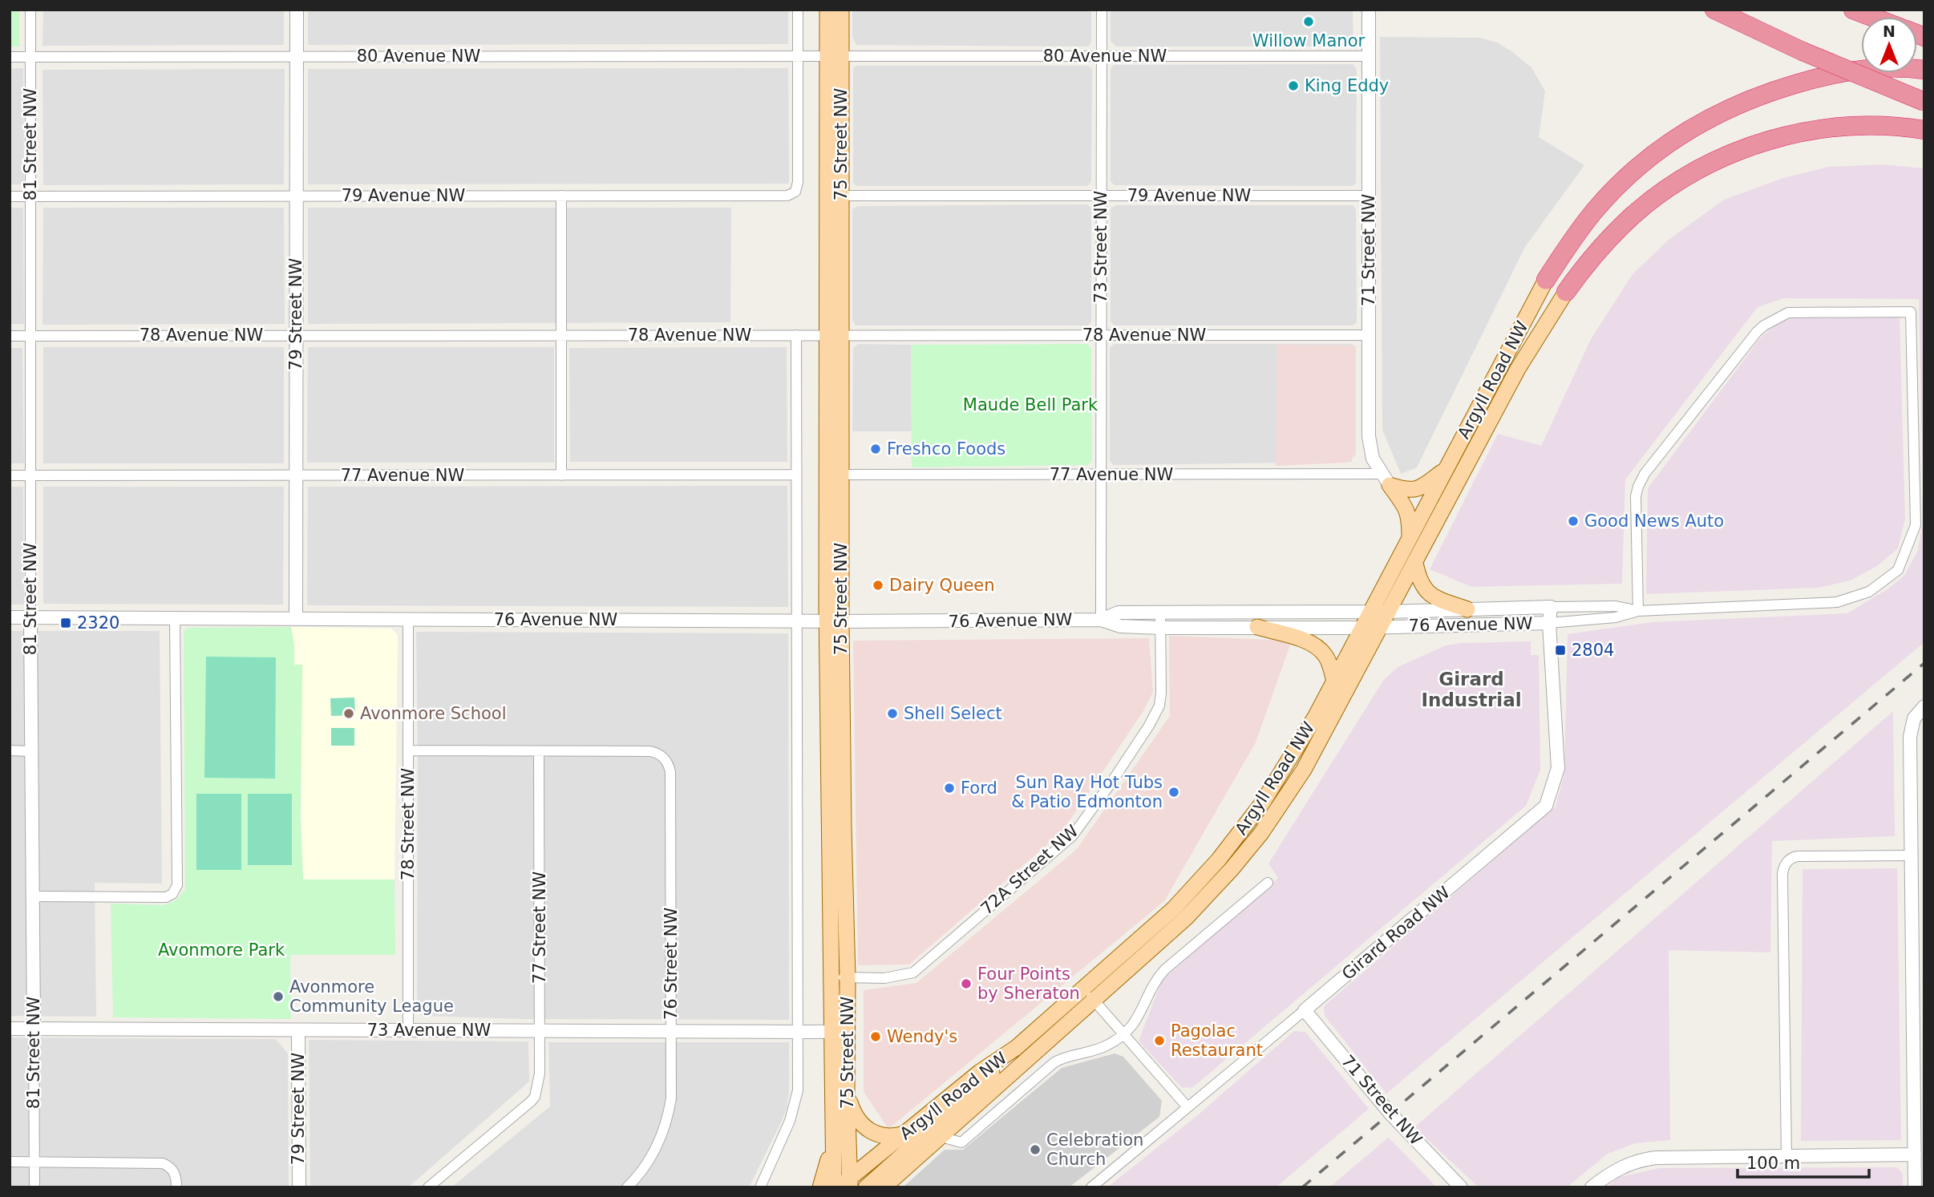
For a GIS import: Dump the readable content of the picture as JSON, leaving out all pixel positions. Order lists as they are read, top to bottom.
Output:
{
  "streets": {
    "main road": ["75 Street NW", "Argyll Road NW"],
    "street": [
      "80 Avenue NW",
      "81 Street NW",
      "79 Avenue NW",
      "73 Street NW",
      "71 Street NW",
      "79 Street NW",
      "78 Avenue NW",
      "77 Avenue NW",
      "76 Avenue NW",
      "78 Street NW",
      "72A Street NW",
      "77 Street NW",
      "Girard Road NW",
      "76 Street NW",
      "73 Avenue NW"
    ]
  },
  "crossings": [
    ["80 Avenue NW", "81 Street NW"],
    ["80 Avenue NW", "75 Street NW"],
    ["80 Avenue NW", "79 Avenue NW"],
    ["80 Avenue NW", "73 Street NW"],
    ["80 Avenue NW", "71 Street NW"],
    ["80 Avenue NW", "79 Street NW"],
    ["81 Street NW", "79 Avenue NW"],
    ["81 Street NW", "78 Avenue NW"],
    ["81 Street NW", "77 Avenue NW"],
    ["81 Street NW", "76 Avenue NW"],
    ["81 Street NW", "73 Avenue NW"],
    ["75 Street NW", "79 Avenue NW"],
    ["75 Street NW", "78 Avenue NW"],
    ["75 Street NW", "Argyll Road NW"],
    ["75 Street NW", "77 Avenue NW"],
    ["75 Street NW", "76 Avenue NW"],
    ["75 Street NW", "72A Street NW"],
    ["75 Street NW", "73 Avenue NW"],
    ["79 Avenue NW", "73 Street NW"],
    ["79 Avenue NW", "71 Street NW"],
    ["79 Avenue NW", "79 Street NW"],
    ["73 Street NW", "78 Avenue NW"],
    ["73 Street NW", "77 Avenue NW"],
    ["73 Street NW", "76 Avenue NW"],
    ["71 Street NW", "78 Avenue NW"],
    ["71 Street NW", "77 Avenue NW"],
    ["71 Street NW", "Girard Road NW"],
    ["79 Street NW", "78 Avenue NW"],
    ["79 Street NW", "77 Avenue NW"],
    ["79 Street NW", "76 Avenue NW"],
    ["79 Street NW", "73 Avenue NW"],
    ["Argyll Road NW", "76 Avenue NW"],
    ["76 Avenue NW", "78 Street NW"],
    ["76 Avenue NW", "72A Street NW"],
    ["76 Avenue NW", "Girard Road NW"],
    ["78 Street NW", "73 Avenue NW"],
    ["77 Street NW", "76 Street NW"],
    ["77 Street NW", "73 Avenue NW"],
    ["76 Street NW", "73 Avenue NW"]
  ],
  "districts": ["Girard Industrial"],
  "parks": ["Maude Bell Park", "Avonmore Park"],
  "places": {
    "other": [
      "Willow Manor",
      "King Eddy",
      "Freshco Foods",
      "Good News Auto",
      "Dairy Queen",
      "Avonmore School",
      "Shell Select",
      "Ford",
      "Sun Ray Hot Tubs & Patio Edmonton",
      "Four Points by Sheraton",
      "Avonmore Community League",
      "Wendy's",
      "Pagolac Restaurant",
      "Celebration Church"
    ],
    "transit": ["2320", "2804"]
  },
  "scale_bar": "100 m",
  "north": "top"
}
